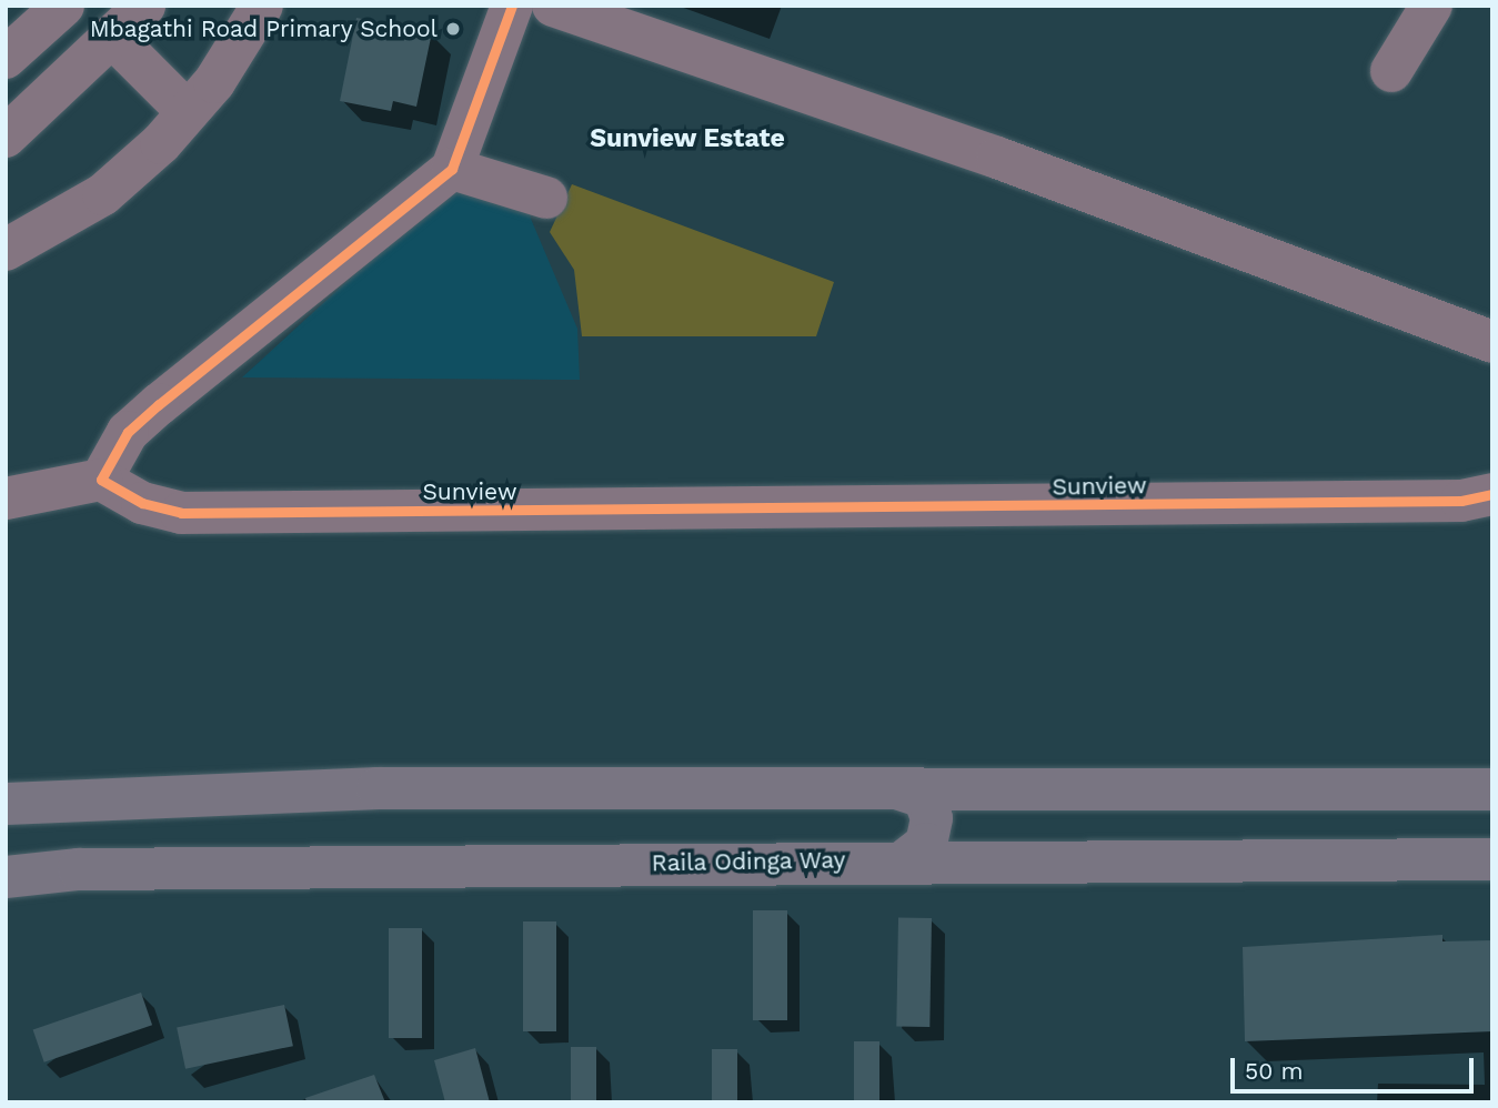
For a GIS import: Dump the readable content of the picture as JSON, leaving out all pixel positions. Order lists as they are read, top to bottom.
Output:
{
  "streets": {
    "main road": ["Raila Odinga Way"],
    "street": ["Sunview"]
  },
  "districts": ["Sunview Estate"],
  "places": ["Mbagathi Road Primary School"],
  "scale_bar": "50 m"
}
